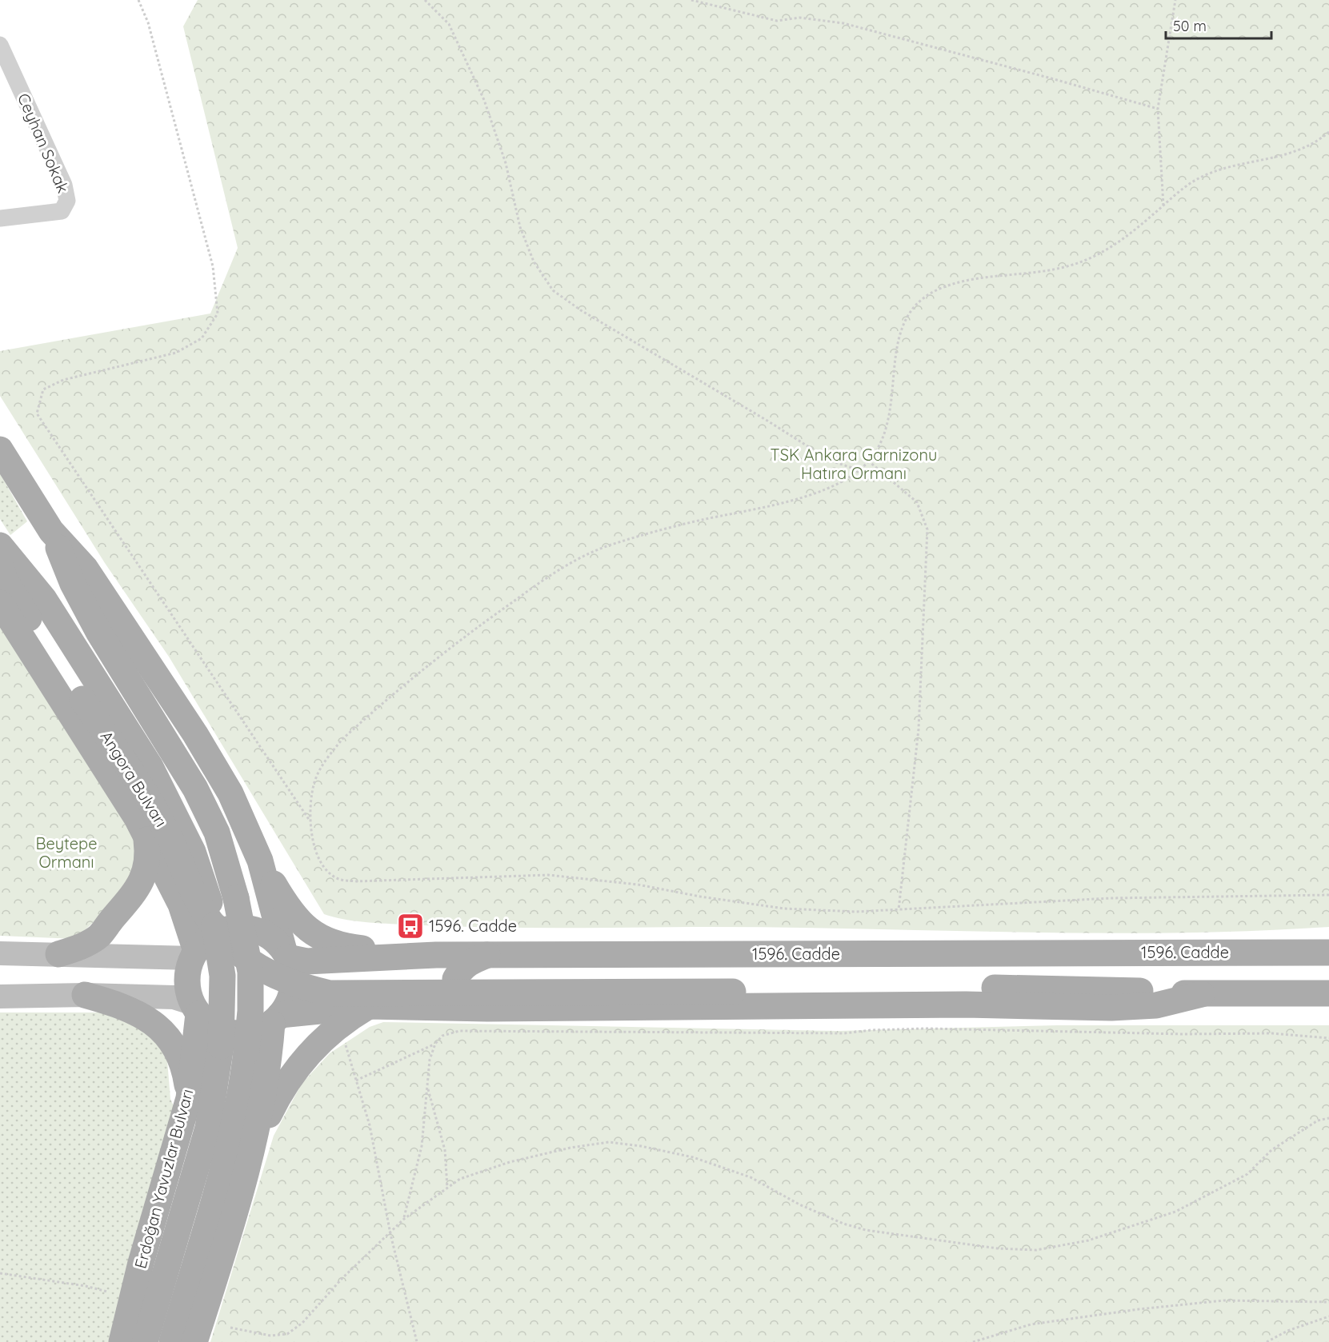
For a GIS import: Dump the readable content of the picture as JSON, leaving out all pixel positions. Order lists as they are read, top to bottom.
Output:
{
  "streets": {
    "main road": ["Angora Bulvarı", "1596. Cadde", "Erdoğan Yavuzlar Bulvarı"],
    "street": ["Ceyhan Sokak"]
  },
  "crossings": [
    ["Angora Bulvarı", "1596. Cadde"],
    ["Angora Bulvarı", "Erdoğan Yavuzlar Bulvarı"],
    ["1596. Cadde", "Erdoğan Yavuzlar Bulvarı"]
  ],
  "parks": ["TSK Ankara Garnizonu Hatıra Ormanı", "Beytepe Ormanı"],
  "places": {
    "bus stop": ["1596. Cadde"]
  },
  "scale_bar": "50 m"
}
